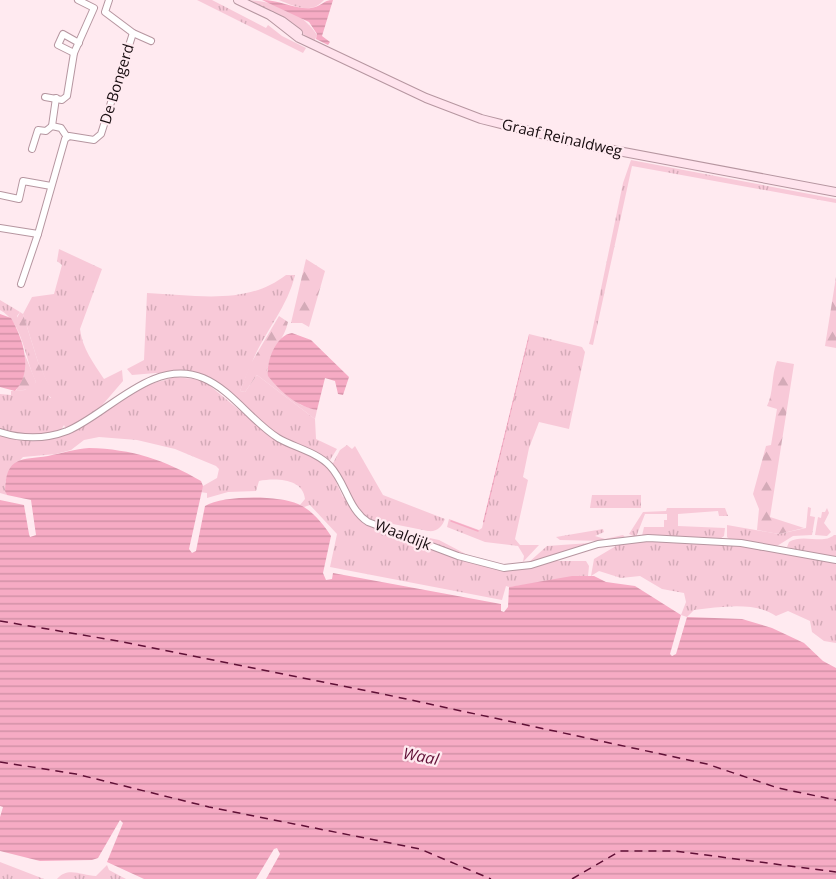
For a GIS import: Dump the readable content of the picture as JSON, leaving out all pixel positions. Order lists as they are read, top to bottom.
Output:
{
  "streets": {
    "main road": ["Graaf Reinaldweg"],
    "street": ["De Bongerd", "Waaldijk"]
  },
  "water": ["Waal"]
}
